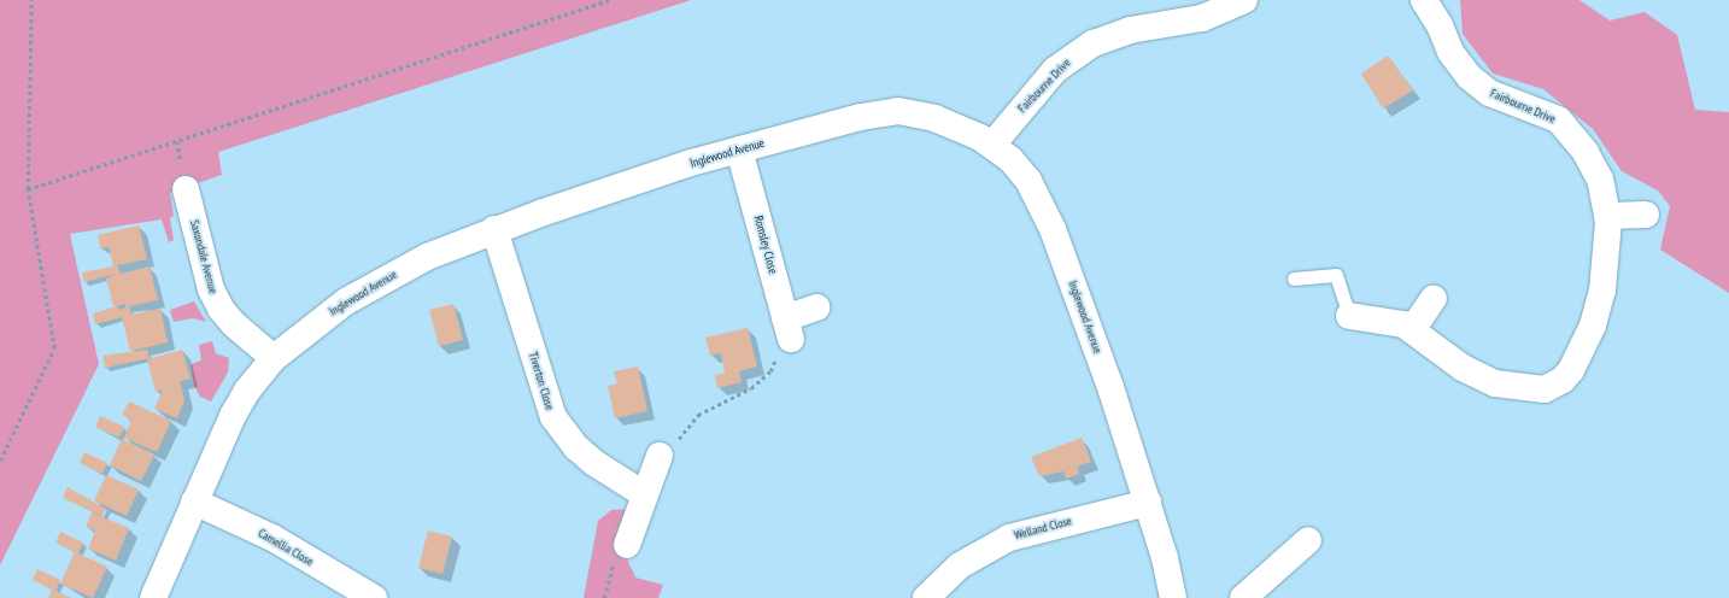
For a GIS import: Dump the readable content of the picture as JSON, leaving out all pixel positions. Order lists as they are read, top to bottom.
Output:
{
  "streets": {
    "street": [
      "Fairbourne Drive",
      "Inglewood Avenue",
      "Romsley Close",
      "Saxondale Avenue",
      "Tiverton Close",
      "Welland Close",
      "Camellia Close"
    ]
  },
  "crossings": [
    ["Fairbourne Drive", "Inglewood Avenue"],
    ["Inglewood Avenue", "Romsley Close"],
    ["Inglewood Avenue", "Saxondale Avenue"],
    ["Inglewood Avenue", "Tiverton Close"],
    ["Inglewood Avenue", "Welland Close"],
    ["Inglewood Avenue", "Camellia Close"]
  ]
}
